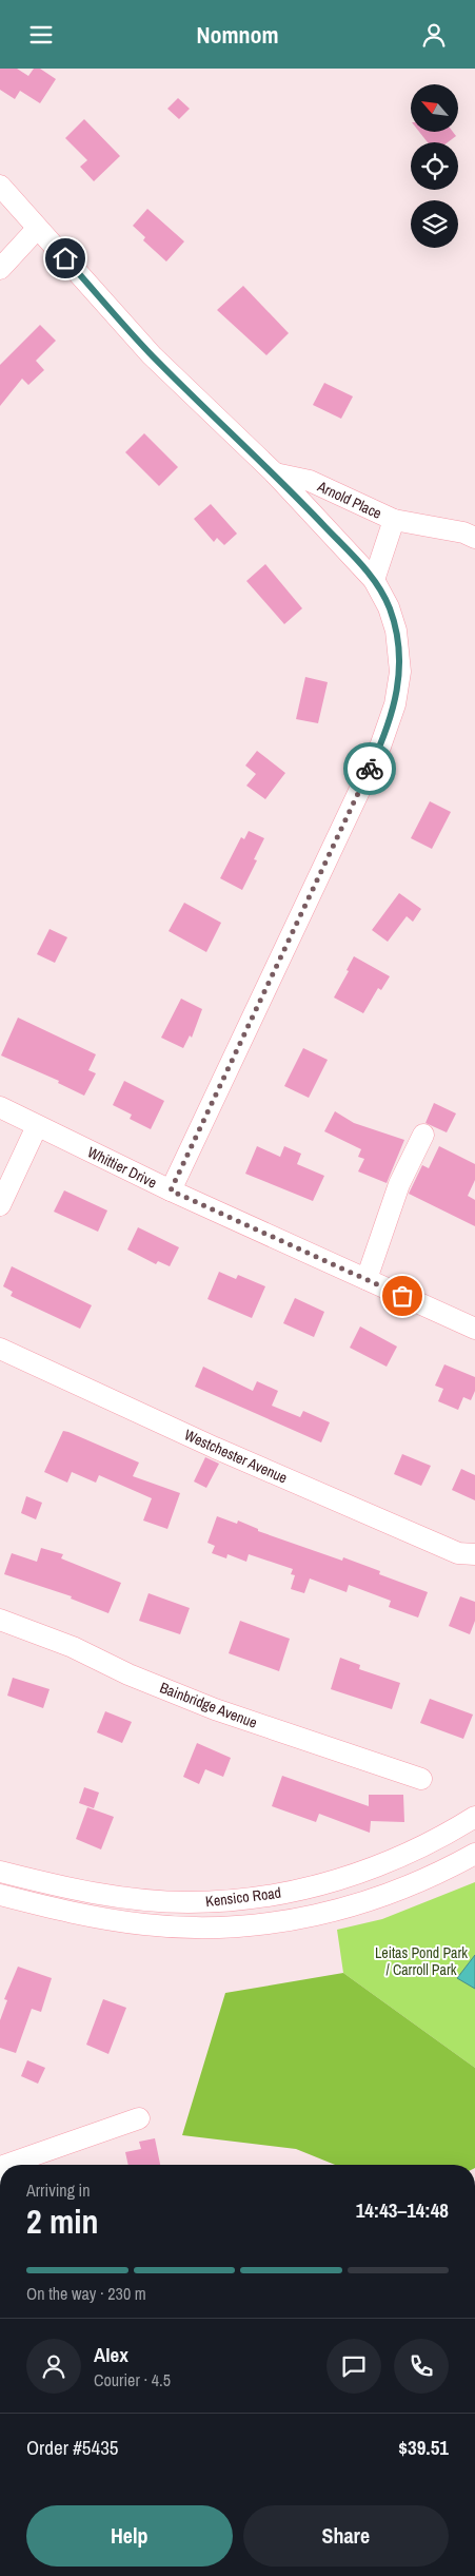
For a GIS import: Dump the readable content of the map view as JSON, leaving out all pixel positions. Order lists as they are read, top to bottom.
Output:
{
  "streets": {
    "street": [
      "Arnold Place",
      "Whittier Drive",
      "Westchester Avenue",
      "Bainbridge Avenue",
      "Kensico Road"
    ]
  },
  "parks": ["Leitas Pond Park / Carroll Park"],
  "north": "top left",
  "page": {
    "header": "Nomnom",
    "heading": ["2 min", "Arriving in", "14:43–14:48"],
    "panel": [
      "Alex",
      "Courier · 4.5",
      "Order #5435",
      "$39.51"
    ],
    "bar": "On the way · 230 m",
    "buttons": ["Help", "Share"]
  }
}
